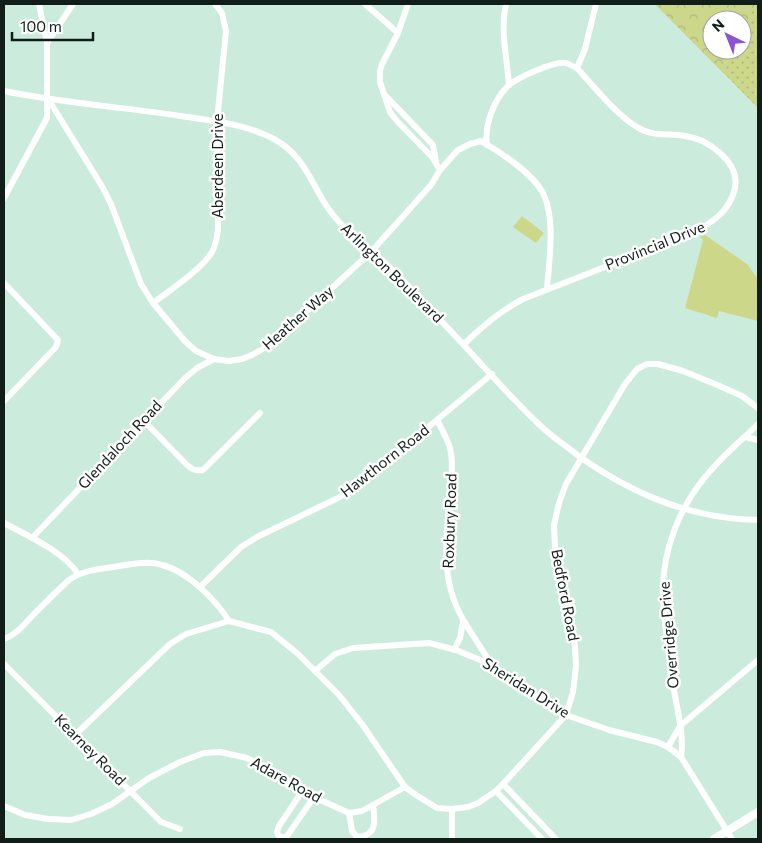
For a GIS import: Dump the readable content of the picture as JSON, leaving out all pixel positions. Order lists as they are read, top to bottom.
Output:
{
  "streets": {
    "street": [
      "Aberdeen Drive",
      "Provincial Drive",
      "Arlington Boulevard",
      "Heather Way",
      "Glendaloch Road",
      "Hawthorn Road",
      "Roxbury Road",
      "Bedford Road",
      "Overridge Drive",
      "Sheridan Drive",
      "Kearney Road",
      "Adare Road"
    ]
  },
  "crossings": [
    ["Aberdeen Drive", "Arlington Boulevard"],
    ["Aberdeen Drive", "Heather Way"],
    ["Provincial Drive", "Arlington Boulevard"],
    ["Arlington Boulevard", "Heather Way"],
    ["Arlington Boulevard", "Hawthorn Road"],
    ["Arlington Boulevard", "Bedford Road"],
    ["Arlington Boulevard", "Overridge Drive"],
    ["Heather Way", "Glendaloch Road"],
    ["Hawthorn Road", "Roxbury Road"],
    ["Roxbury Road", "Sheridan Drive"],
    ["Bedford Road", "Sheridan Drive"],
    ["Overridge Drive", "Sheridan Drive"],
    ["Kearney Road", "Adare Road"]
  ],
  "scale_bar": "100 m",
  "north": "top left"
}
